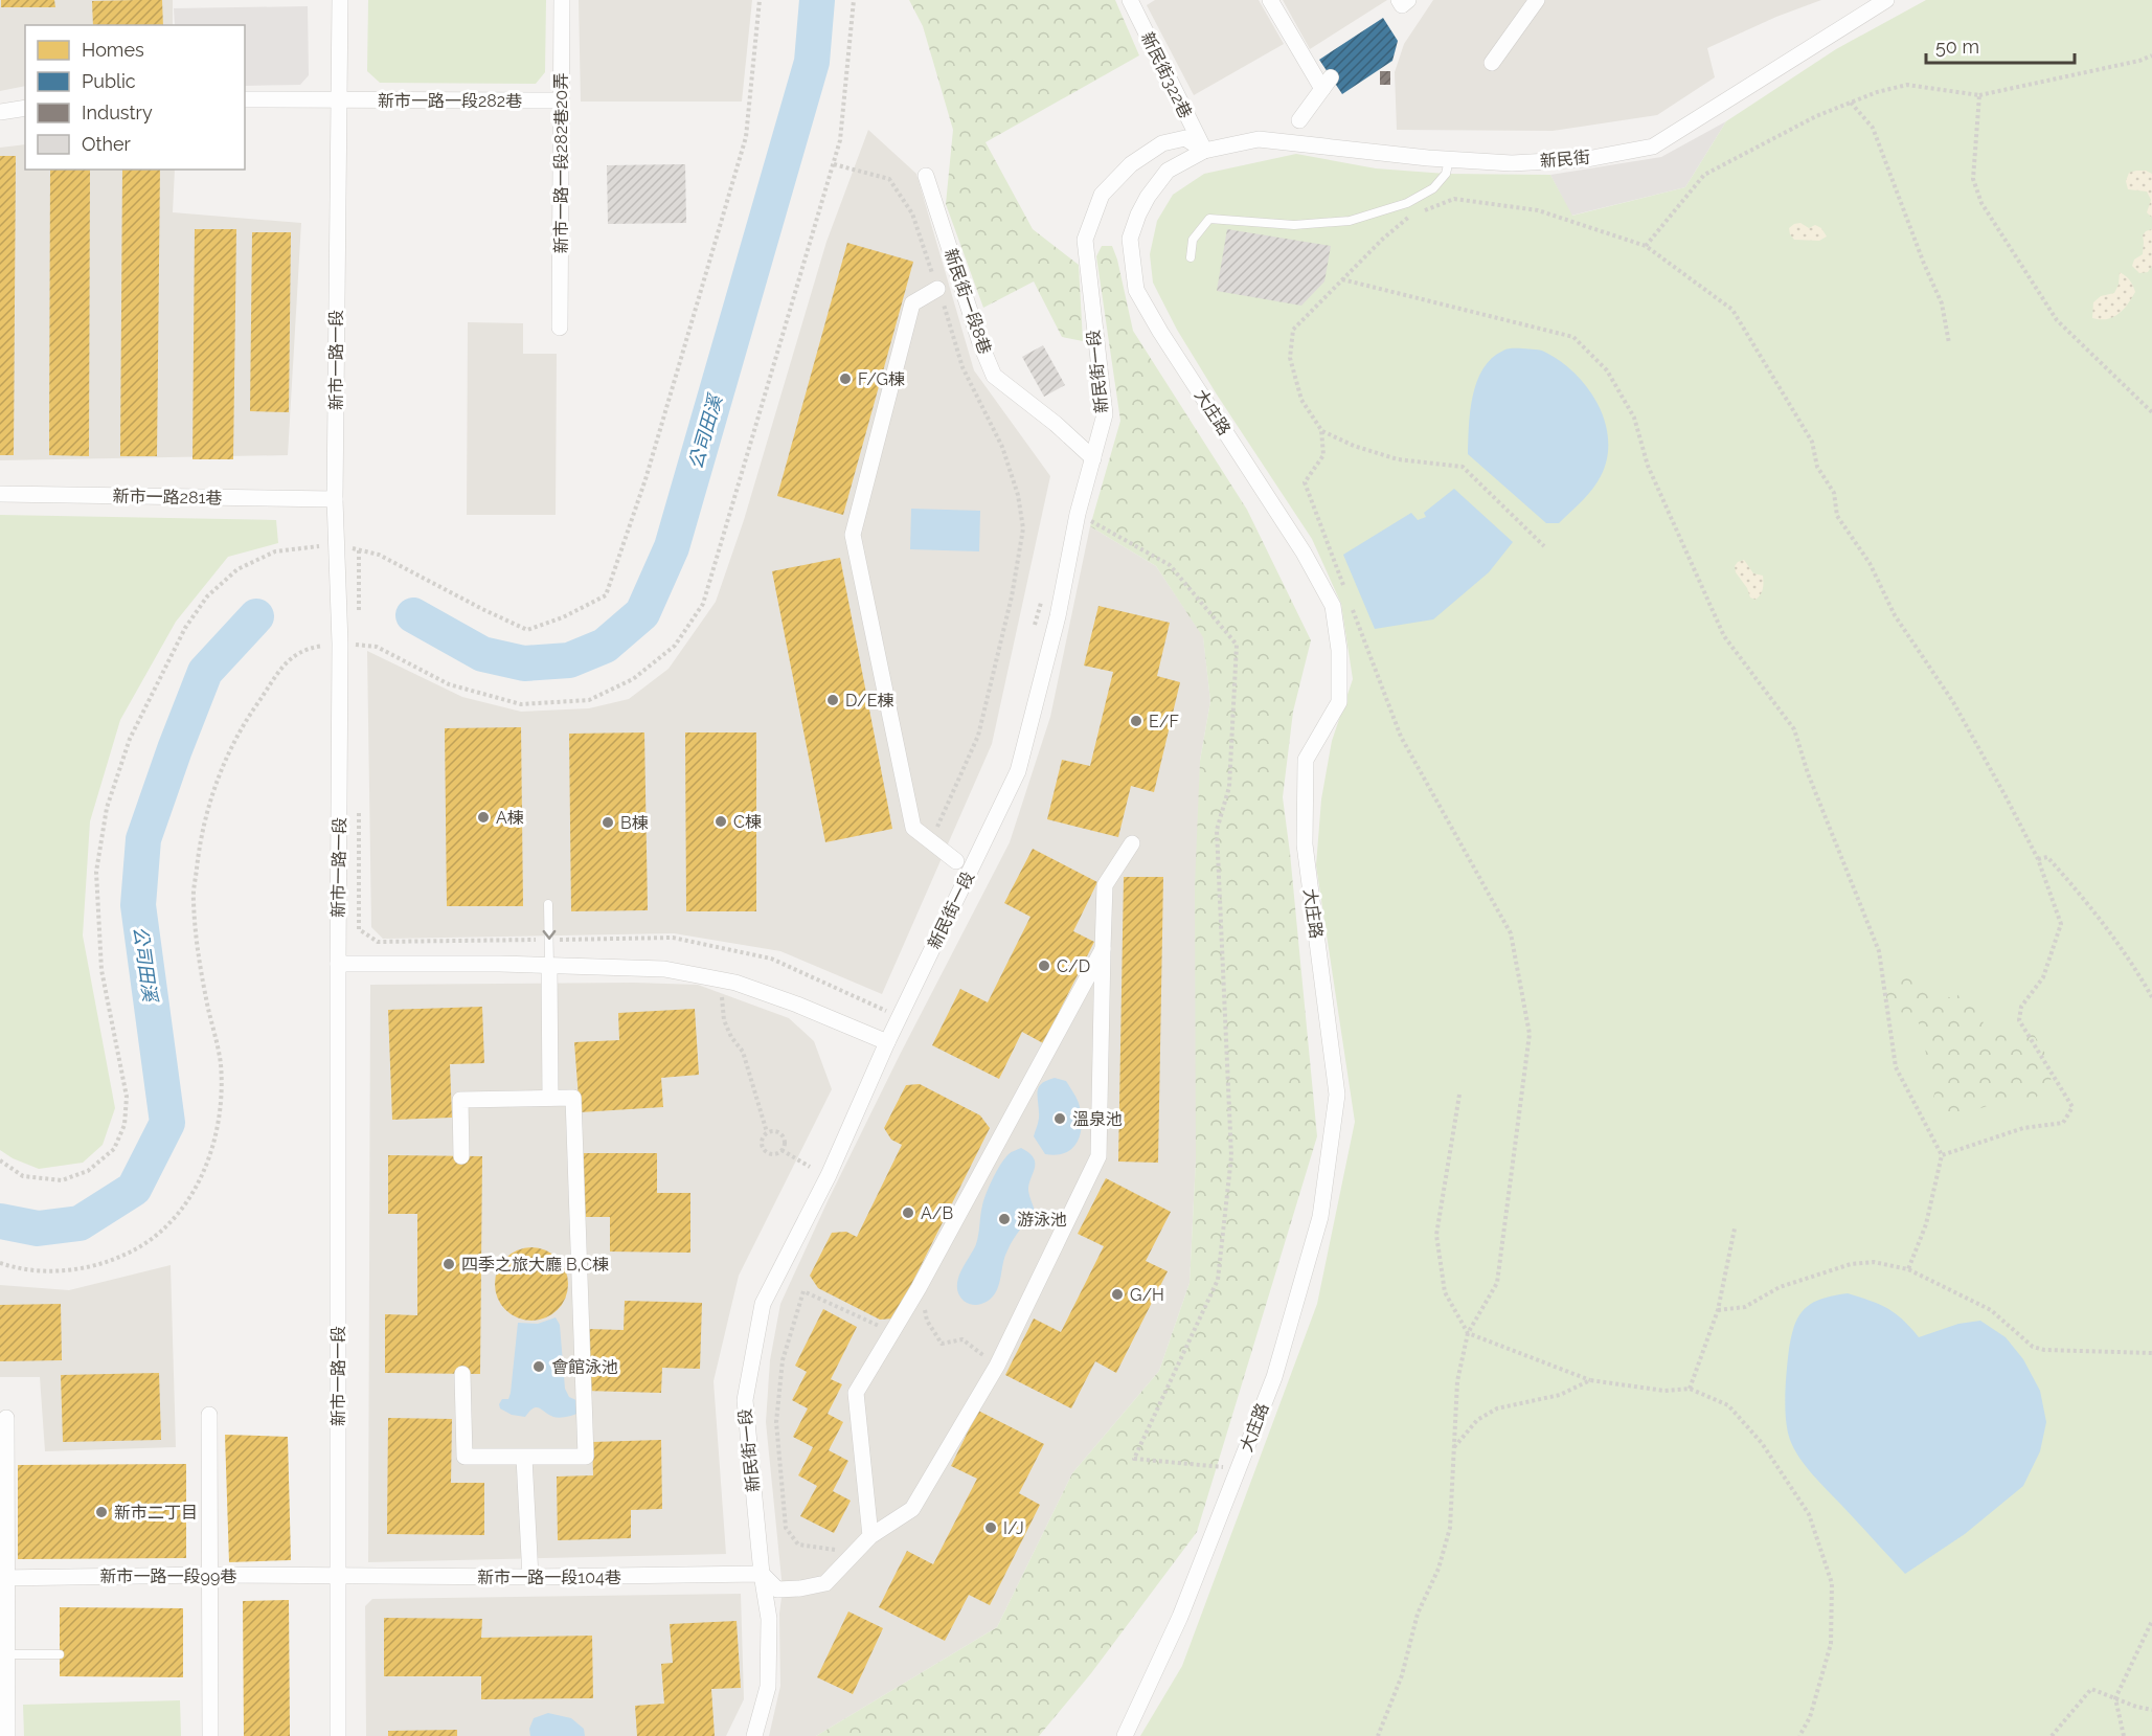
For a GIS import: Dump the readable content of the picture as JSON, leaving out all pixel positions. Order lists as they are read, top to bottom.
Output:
{
  "streets": {
    "street": [
      "新民街322巷",
      "新市一路一段282巷",
      "新民街",
      "新市一路一段282巷20弄",
      "新民街一段8巷",
      "新市一路一段",
      "新民街一段",
      "大庄路",
      "新市一路281巷",
      "新市一路一段99巷",
      "新市一路一段104巷"
    ]
  },
  "crossings": [
    ["新民街322巷", "新民街"],
    ["新民街322巷", "新民街一段"],
    ["新民街322巷", "大庄路"],
    ["新市一路一段282巷", "新市一路一段282巷20弄"],
    ["新市一路一段282巷", "新市一路一段"],
    ["新民街", "新民街一段"],
    ["新民街", "大庄路"],
    ["新民街一段8巷", "新民街一段"],
    ["新市一路一段", "新市一路281巷"],
    ["新市一路一段", "新市一路一段99巷"],
    ["新市一路一段", "新市一路一段104巷"],
    ["新民街一段", "大庄路"],
    ["新民街一段", "新市一路一段104巷"],
    ["新市一路一段99巷", "新市一路一段104巷"]
  ],
  "water": ["公司田溪"],
  "places": [
    "F/G棟",
    "D/E棟",
    "E/F",
    "A棟",
    "C棟",
    "B棟",
    "C/D",
    "溫泉池",
    "A/B",
    "游泳池",
    "四季之旅大廳 B,C棟",
    "G/H",
    "會館泳池",
    "新市二丁目",
    "I/J"
  ],
  "legend": [
    "Homes",
    "Public",
    "Industry",
    "Other"
  ],
  "scale_bar": "50 m"
}
